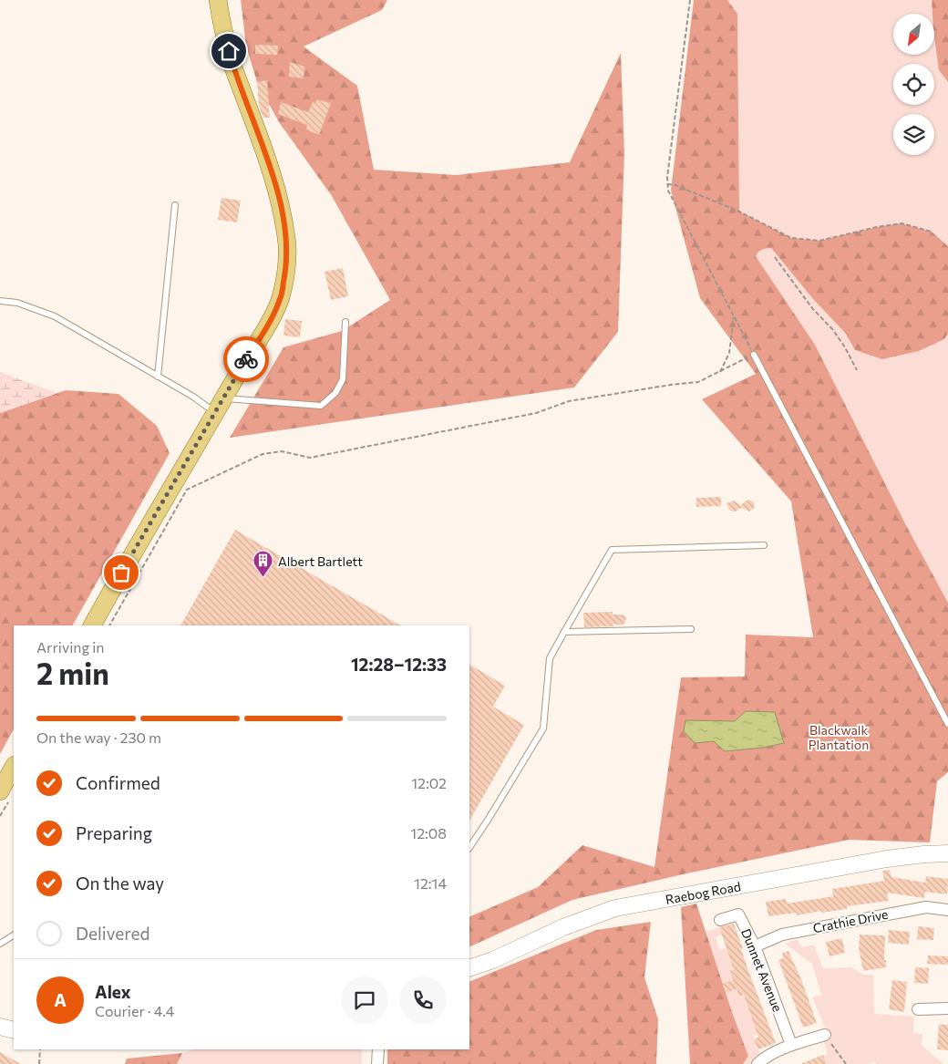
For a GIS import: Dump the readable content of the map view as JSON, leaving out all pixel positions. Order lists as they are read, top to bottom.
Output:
{
  "streets": {
    "main road": ["Raebog Road"],
    "street": ["Crathie Drive", "Dunnet Avenue"]
  },
  "crossings": [
    ["Crathie Drive", "Dunnet Avenue"]
  ],
  "parks": ["Blackwalk Plantation"],
  "places": {
    "building": ["Albert Bartlett"]
  },
  "north": "bottom left",
  "page": {
    "heading": ["2 min", "Arriving in", "12:28–12:33"],
    "panel": ["Alex", "Courier · 4.4"],
    "bar": "On the way · 230 m",
    "list": [
      ["Confirmed", "12:02"],
      ["Preparing", "12:08"],
      ["On the way", "12:14"],
      "Delivered"
    ],
    "round": "A"
  }
}
